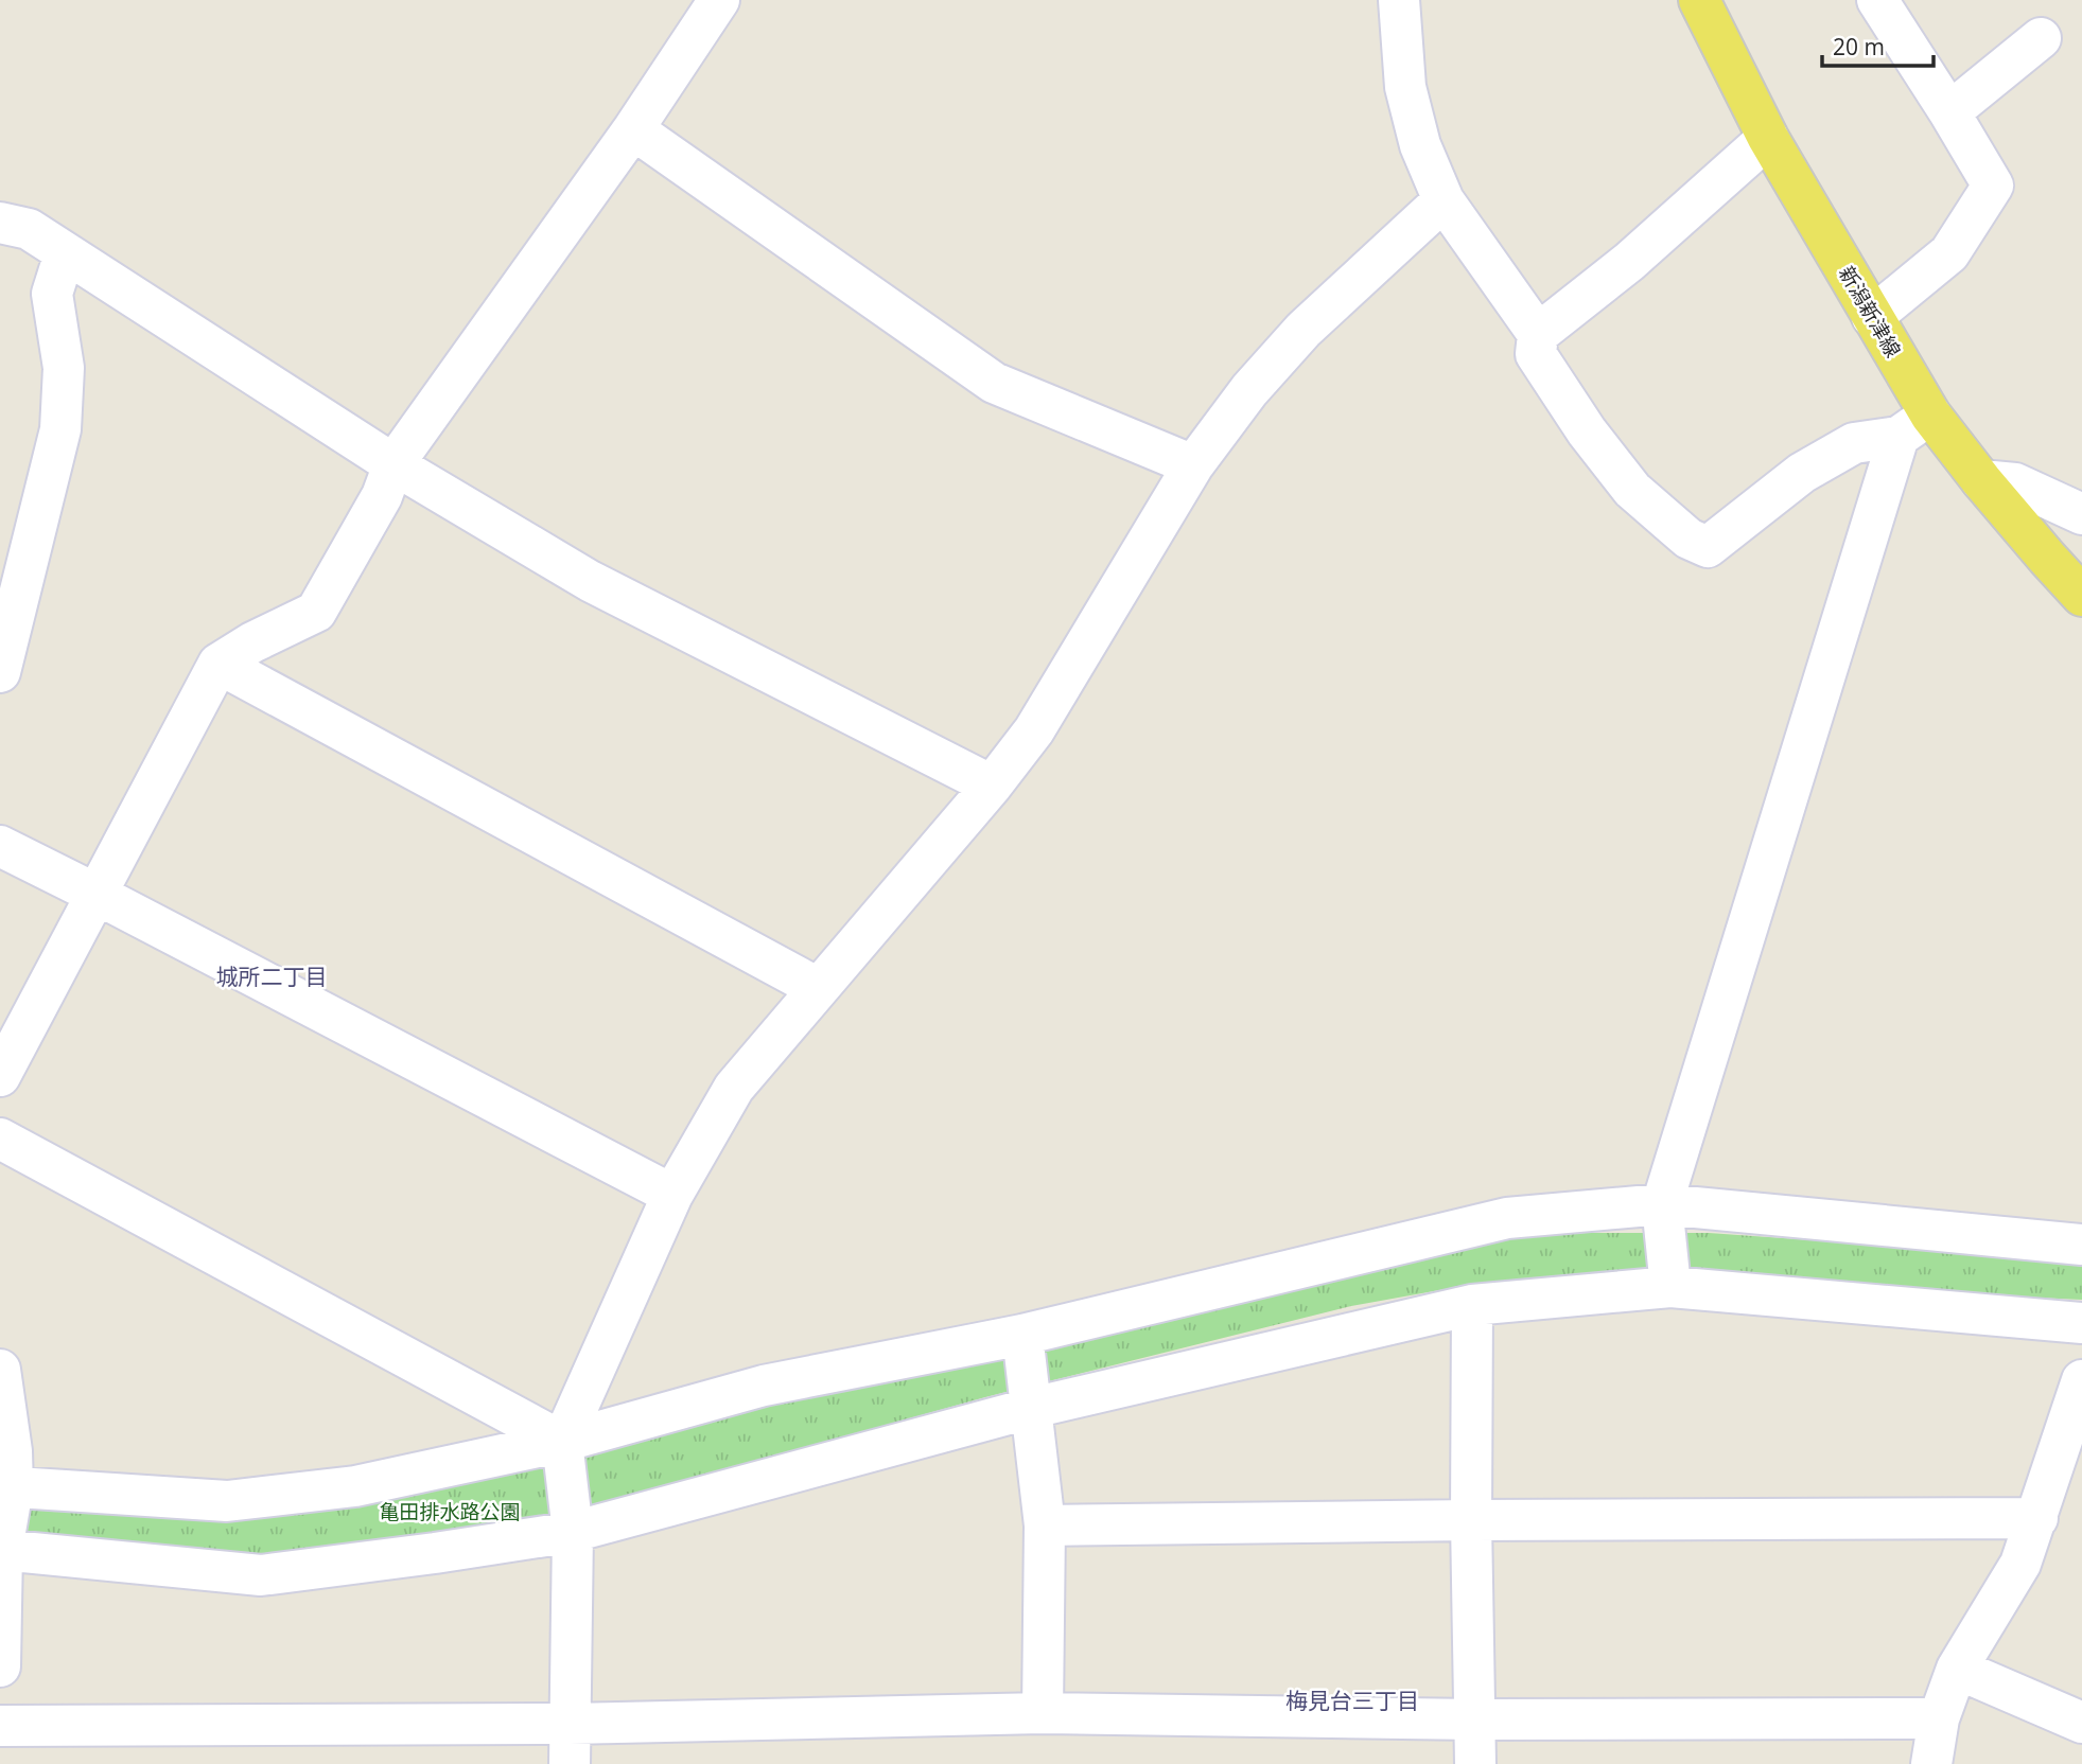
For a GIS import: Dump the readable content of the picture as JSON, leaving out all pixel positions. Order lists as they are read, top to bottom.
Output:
{
  "streets": {
    "main road": ["新潟新津線"]
  },
  "districts": ["城所二丁目", "梅見台三丁目"],
  "parks": ["亀田排水路公園"],
  "scale_bar": "20 m"
}
